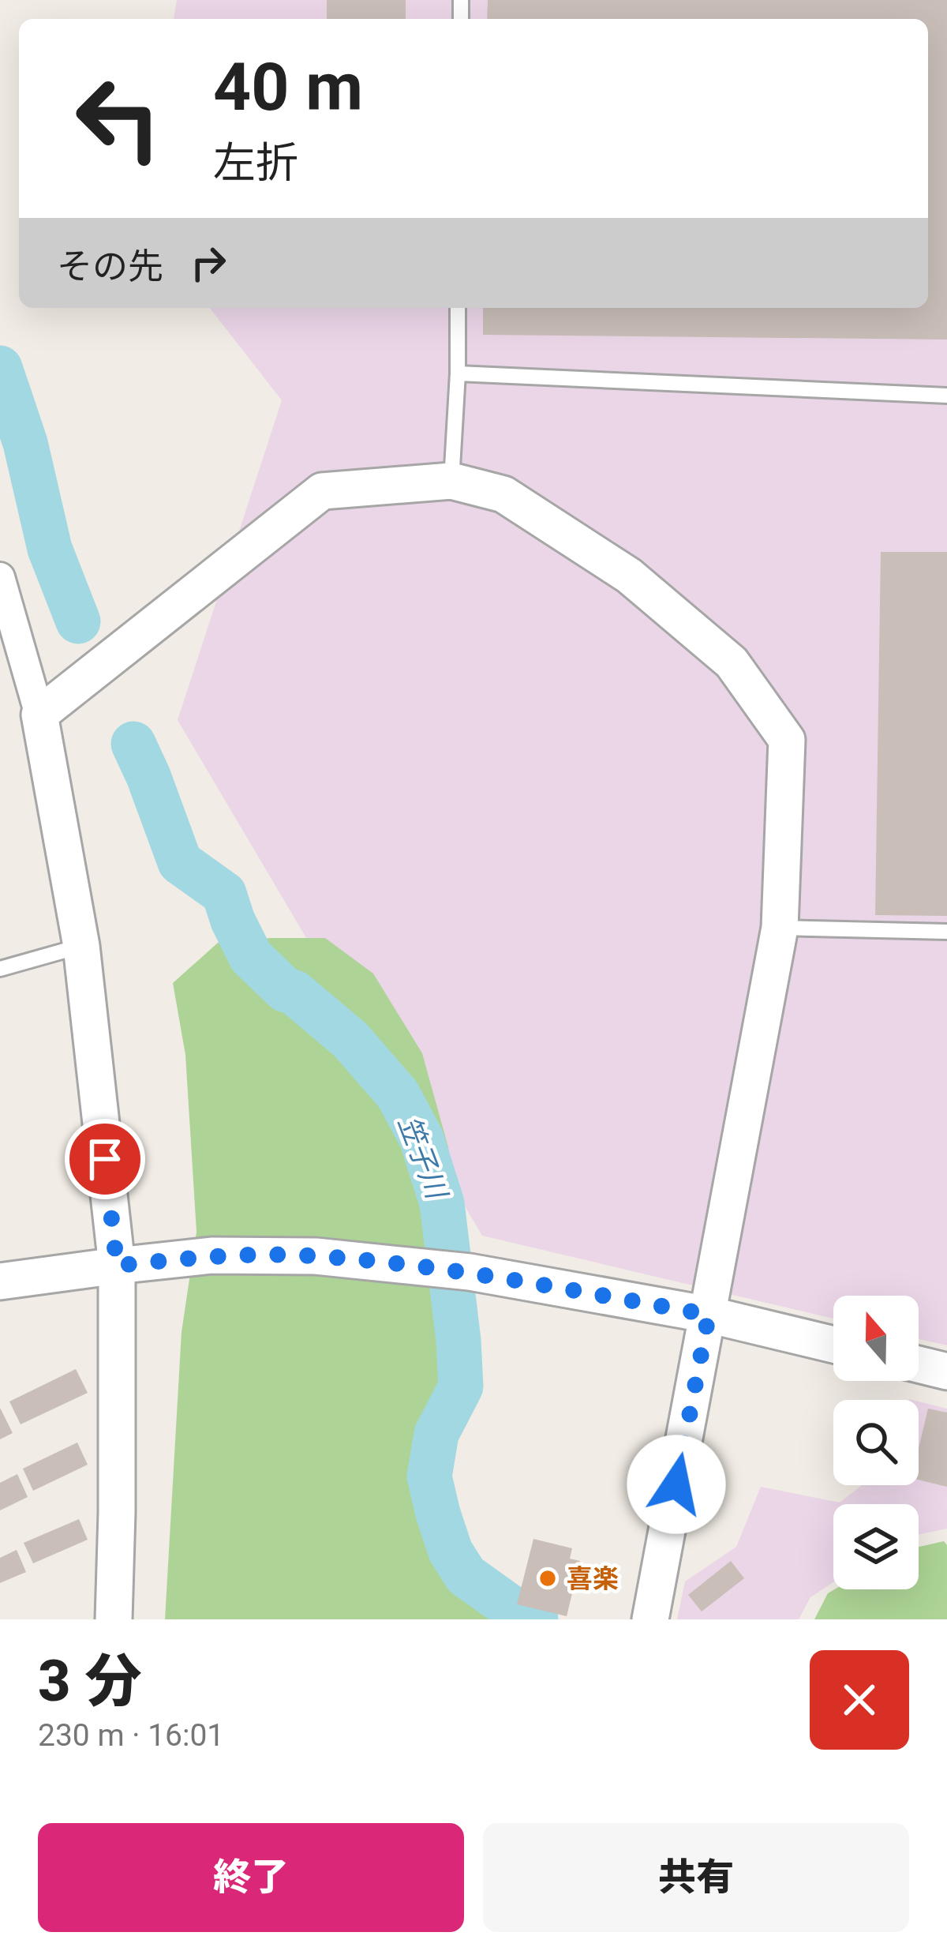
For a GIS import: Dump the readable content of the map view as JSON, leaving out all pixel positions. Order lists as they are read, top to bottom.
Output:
{
  "water": ["笠子川"],
  "places": ["喜楽"],
  "north": "top",
  "page": {
    "turn": ["40 m", "左折"],
    "then": "その先",
    "heading": ["3 分", "230 m · 16:01"],
    "buttons": ["終了", "共有"]
  }
}
